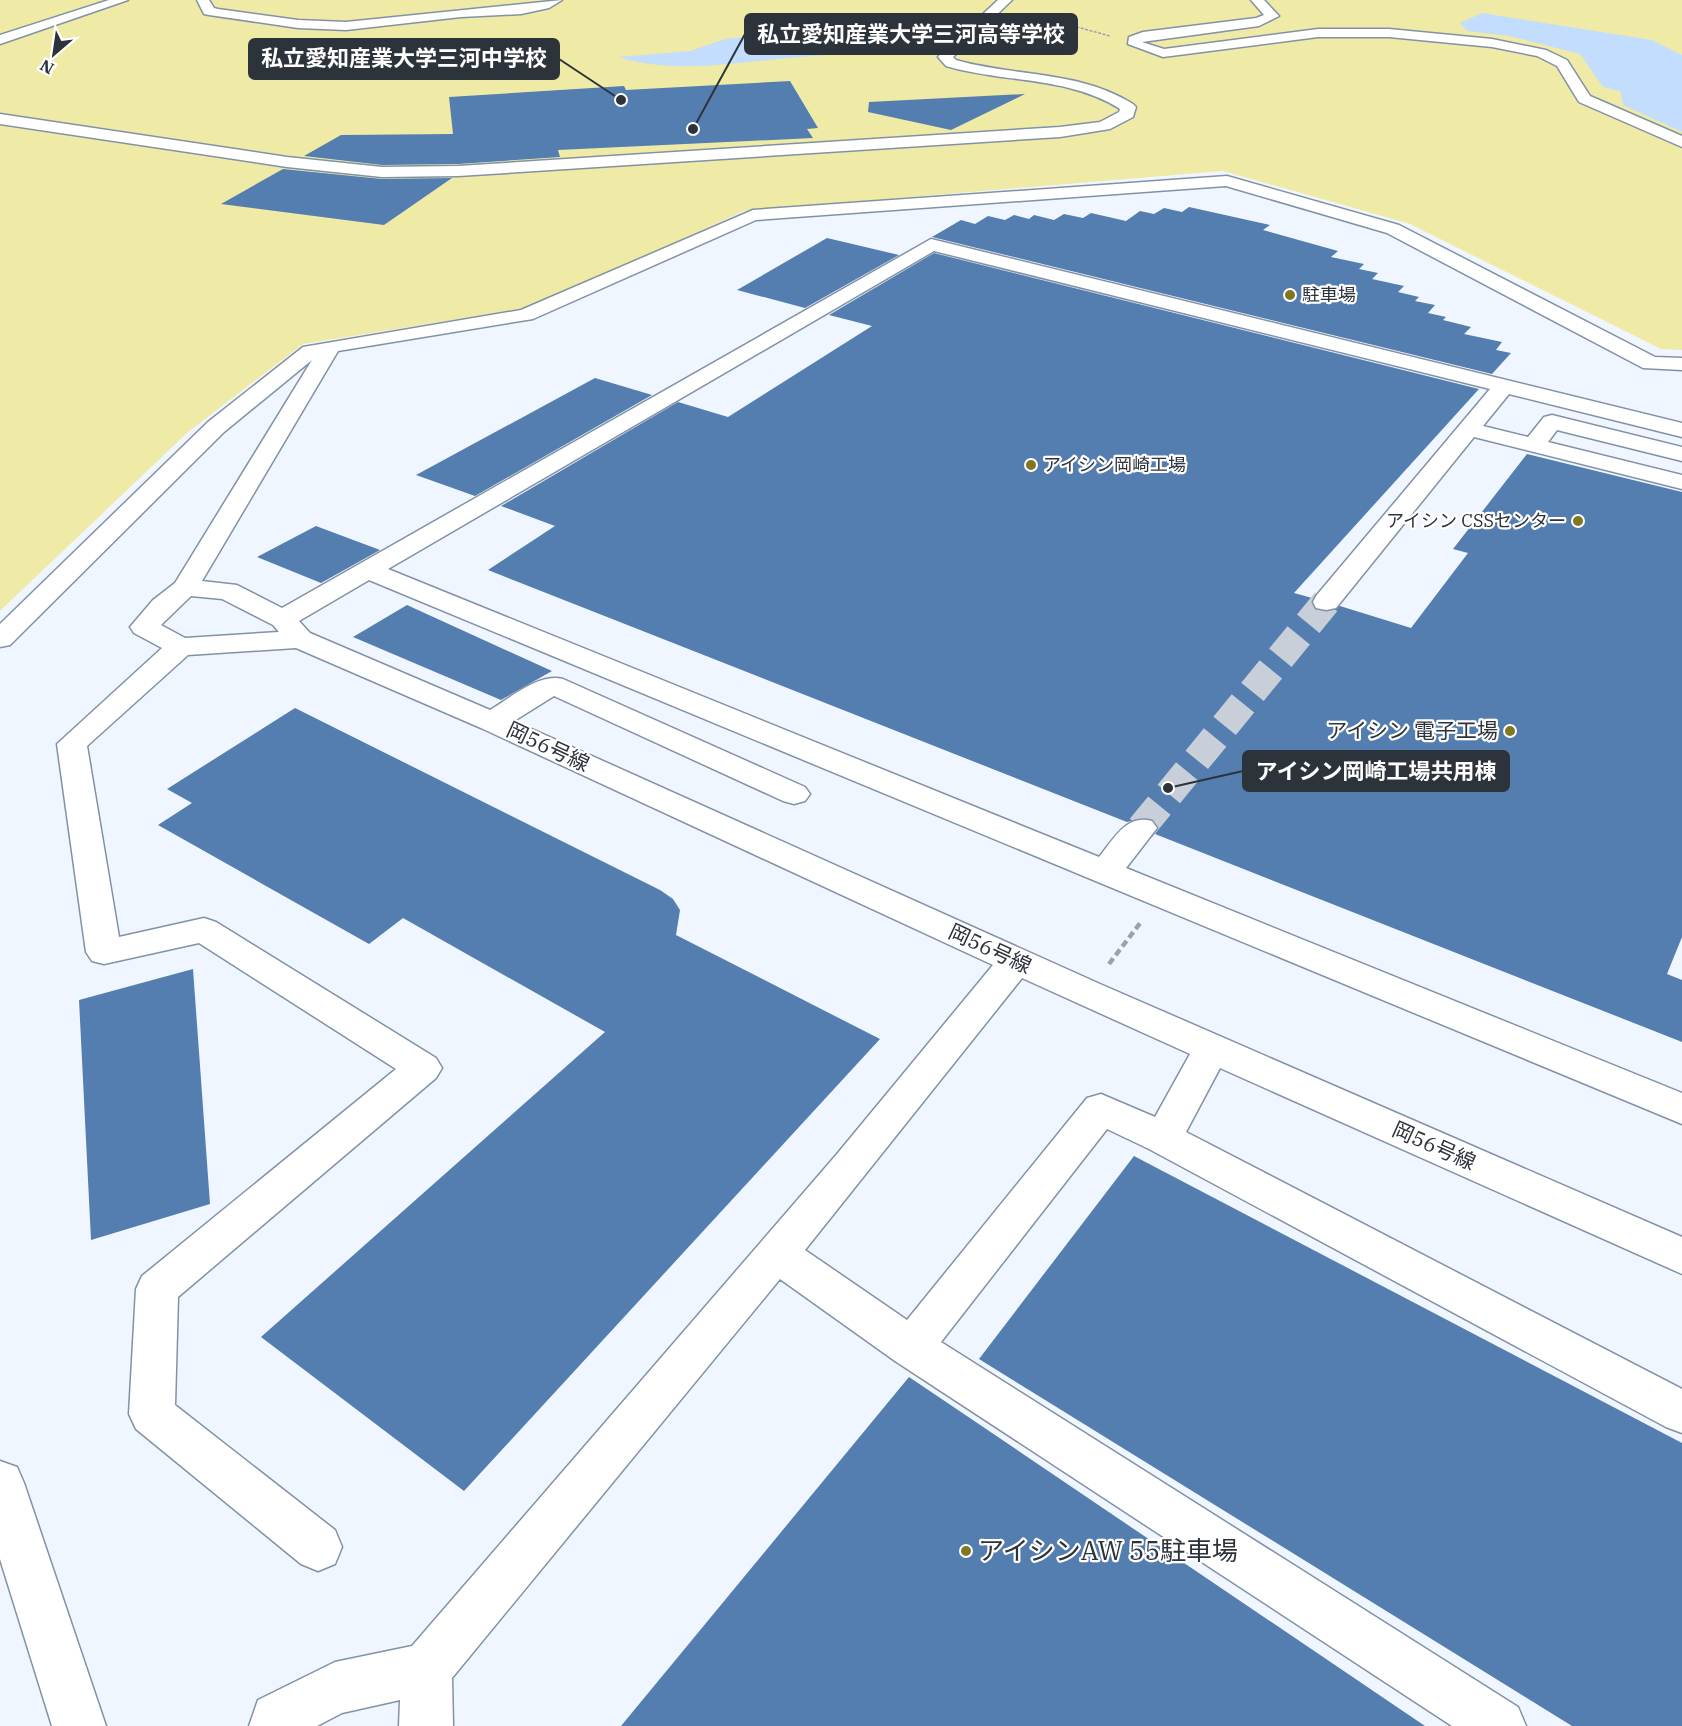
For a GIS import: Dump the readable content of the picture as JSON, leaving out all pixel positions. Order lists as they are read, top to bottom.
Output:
{
  "streets": {
    "street": ["岡56号線"]
  },
  "places": [
    "私立愛知産業大学三河中学校",
    "私立愛知産業大学三河高等学校",
    "駐車場",
    "アイシン岡崎工場",
    "アイシン CSSセンター",
    "アイシン 電子工場",
    "アイシン岡崎工場共用棟",
    "アイシンAW 55駐車場"
  ],
  "north": "bottom left"
}
